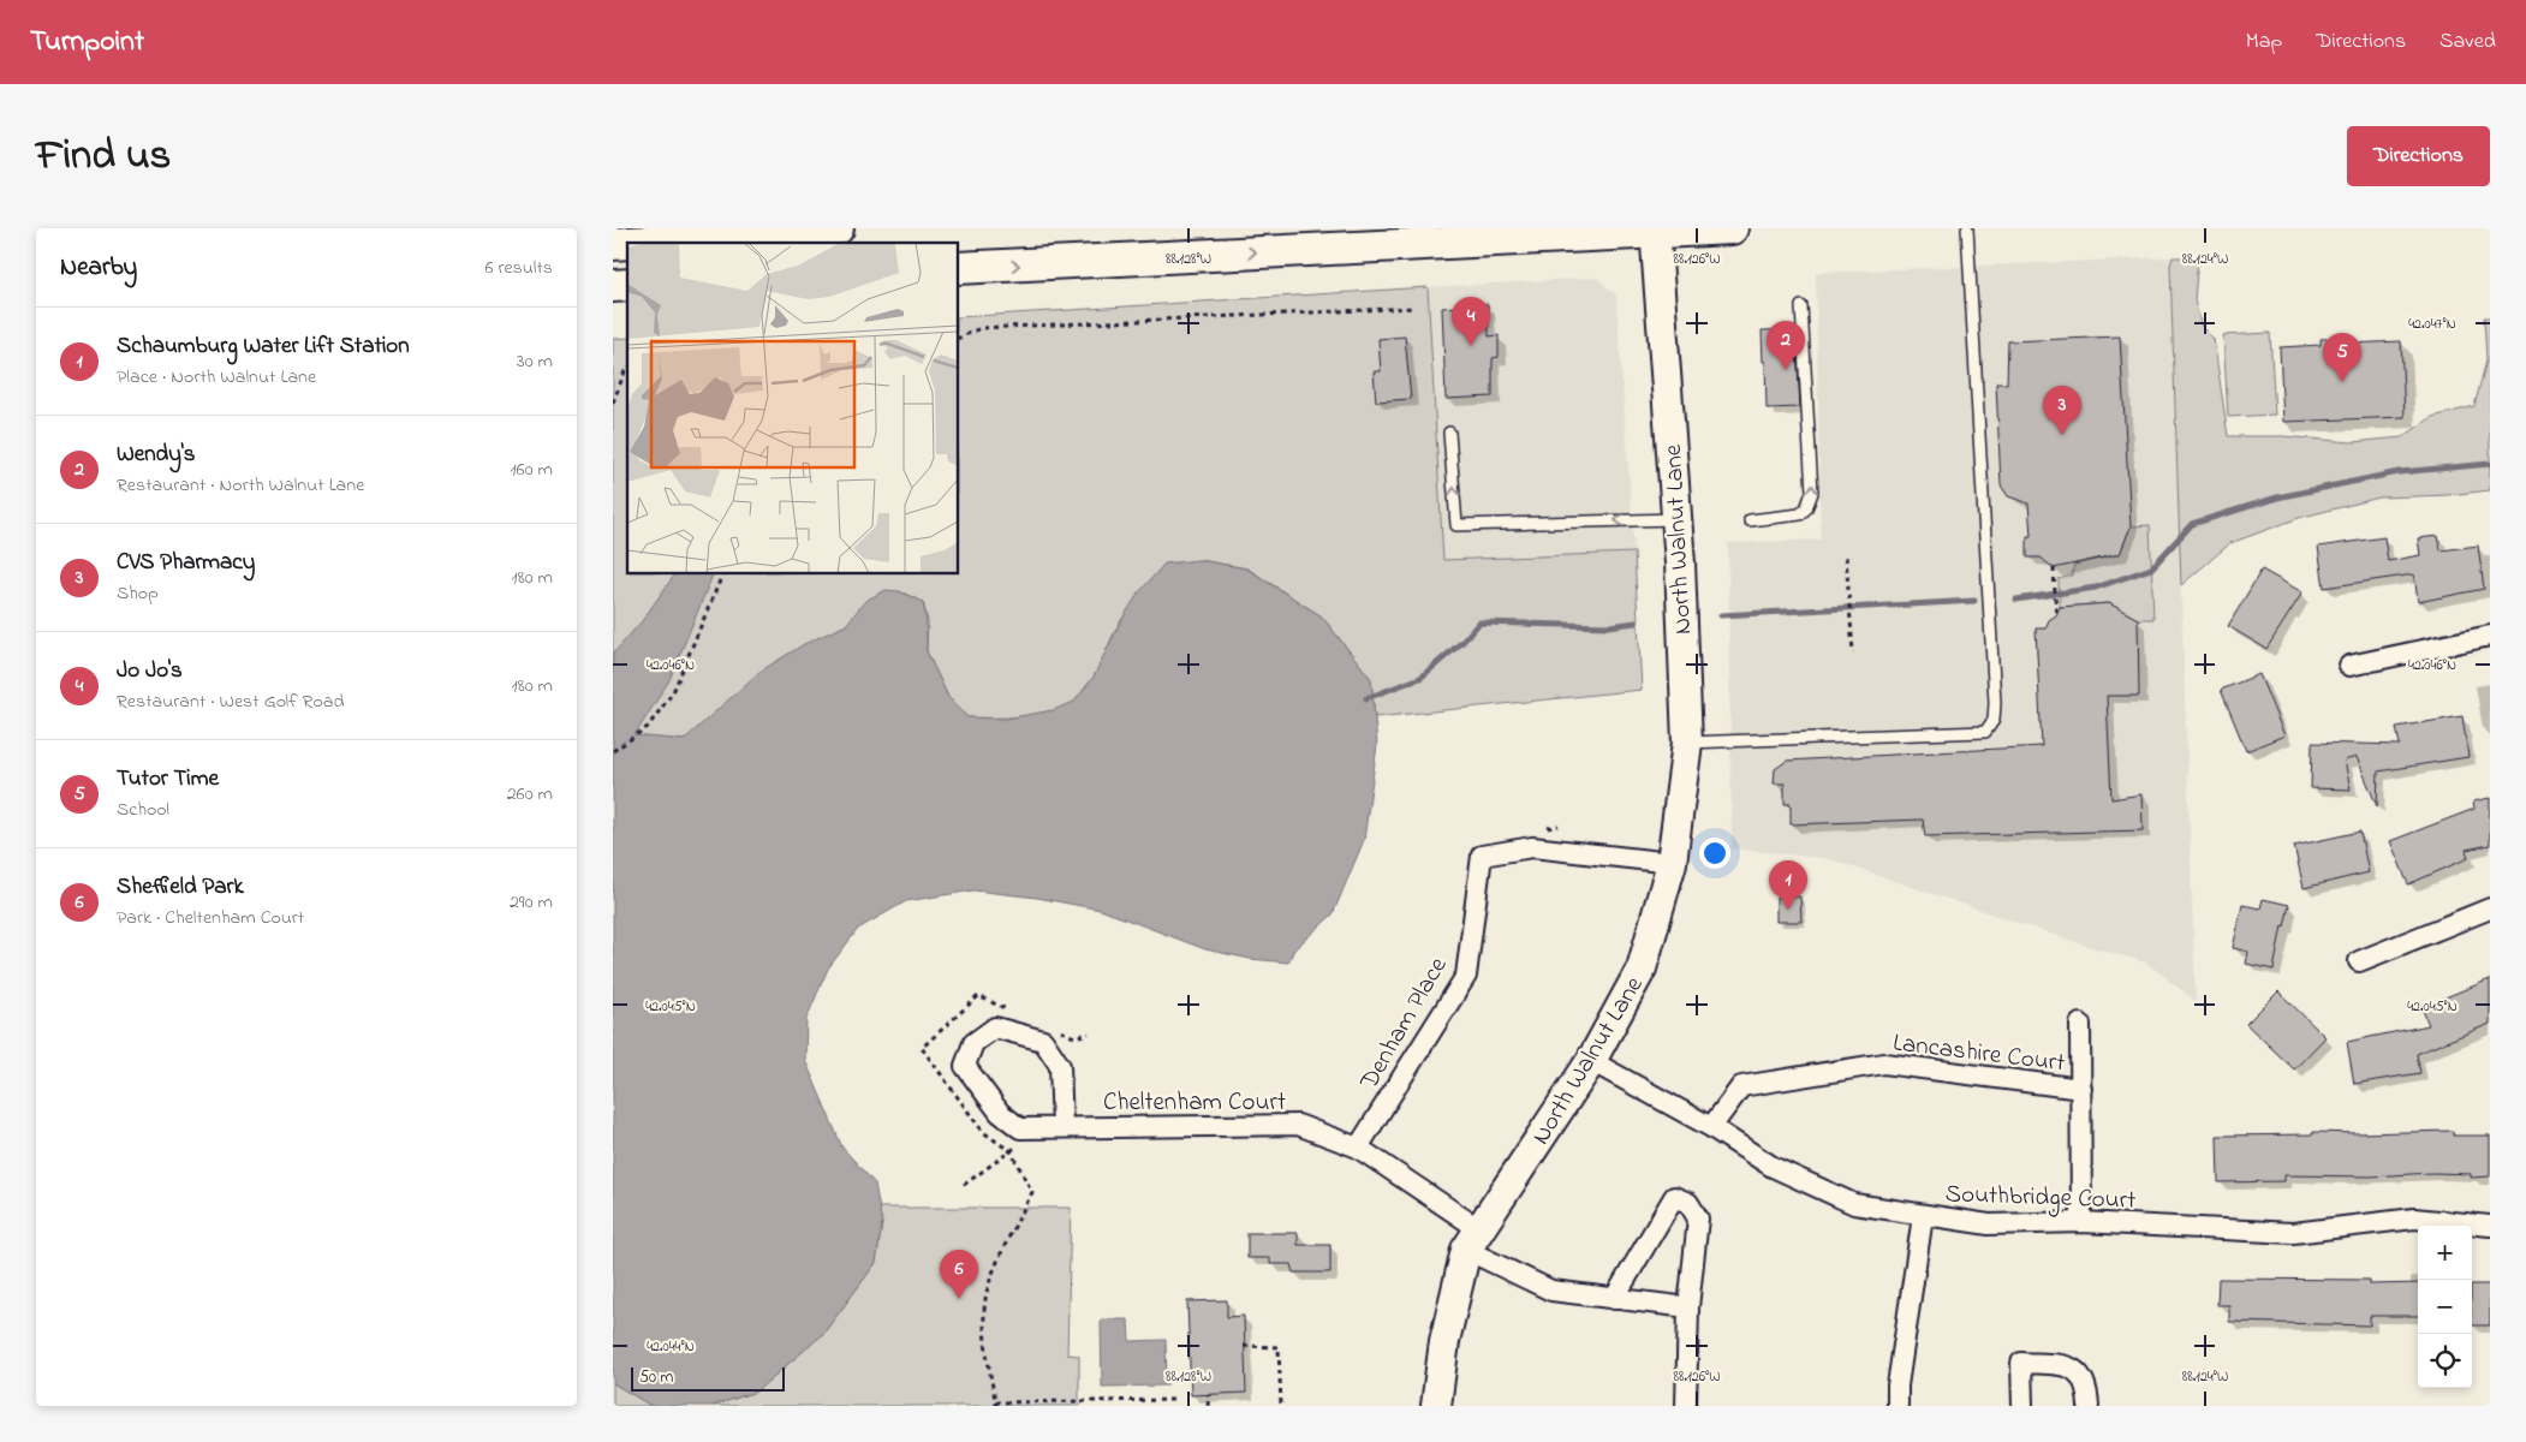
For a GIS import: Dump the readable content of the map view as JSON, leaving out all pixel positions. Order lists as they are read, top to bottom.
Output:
{
  "streets": {
    "street": [
      "North Walnut Lane",
      "Denham Place",
      "Lancashire Court",
      "Cheltenham Court",
      "Southbridge Court"
    ]
  },
  "crossings": [
    ["North Walnut Lane", "Denham Place"],
    ["North Walnut Lane", "Cheltenham Court"],
    ["North Walnut Lane", "Southbridge Court"],
    ["Denham Place", "Cheltenham Court"],
    ["Lancashire Court", "Southbridge Court"]
  ],
  "scale_bar": "50 m",
  "page": {
    "header": "Turnpoint",
    "nav": ["Map", "Directions", "Saved"],
    "title": "Find us",
    "buttons": "Directions",
    "heading": ["Nearby", "6 results"],
    "pins": [
      "4",
      "2",
      "5",
      "3",
      "1",
      "6"
    ],
    "list": [
      {
        "mark": "1",
        "name": "Schaumburg Water Lift Station",
        "note": "Place · North Walnut Lane",
        "value": "30 m"
      },
      {
        "mark": "2",
        "name": "Wendy's",
        "note": "Restaurant · North Walnut Lane",
        "value": "160 m"
      },
      {
        "mark": "3",
        "name": "CVS Pharmacy",
        "note": "Shop",
        "value": "180 m"
      },
      {
        "mark": "4",
        "name": "Jo Jo's",
        "note": "Restaurant · West Golf Road",
        "value": "180 m"
      },
      {
        "mark": "5",
        "name": "Tutor Time",
        "note": "School",
        "value": "260 m"
      },
      {
        "mark": "6",
        "name": "Sheffield Park",
        "note": "Park · Cheltenham Court",
        "value": "290 m"
      }
    ],
    "map_buttons": ["+", "−"],
    "scale": "50 m"
  },
  "coordinates": [
    "88.128°W",
    "88.126°W",
    "88.124°W",
    "42.047°N",
    "42.046°N",
    "42.045°N",
    "42.044°N"
  ]
}
